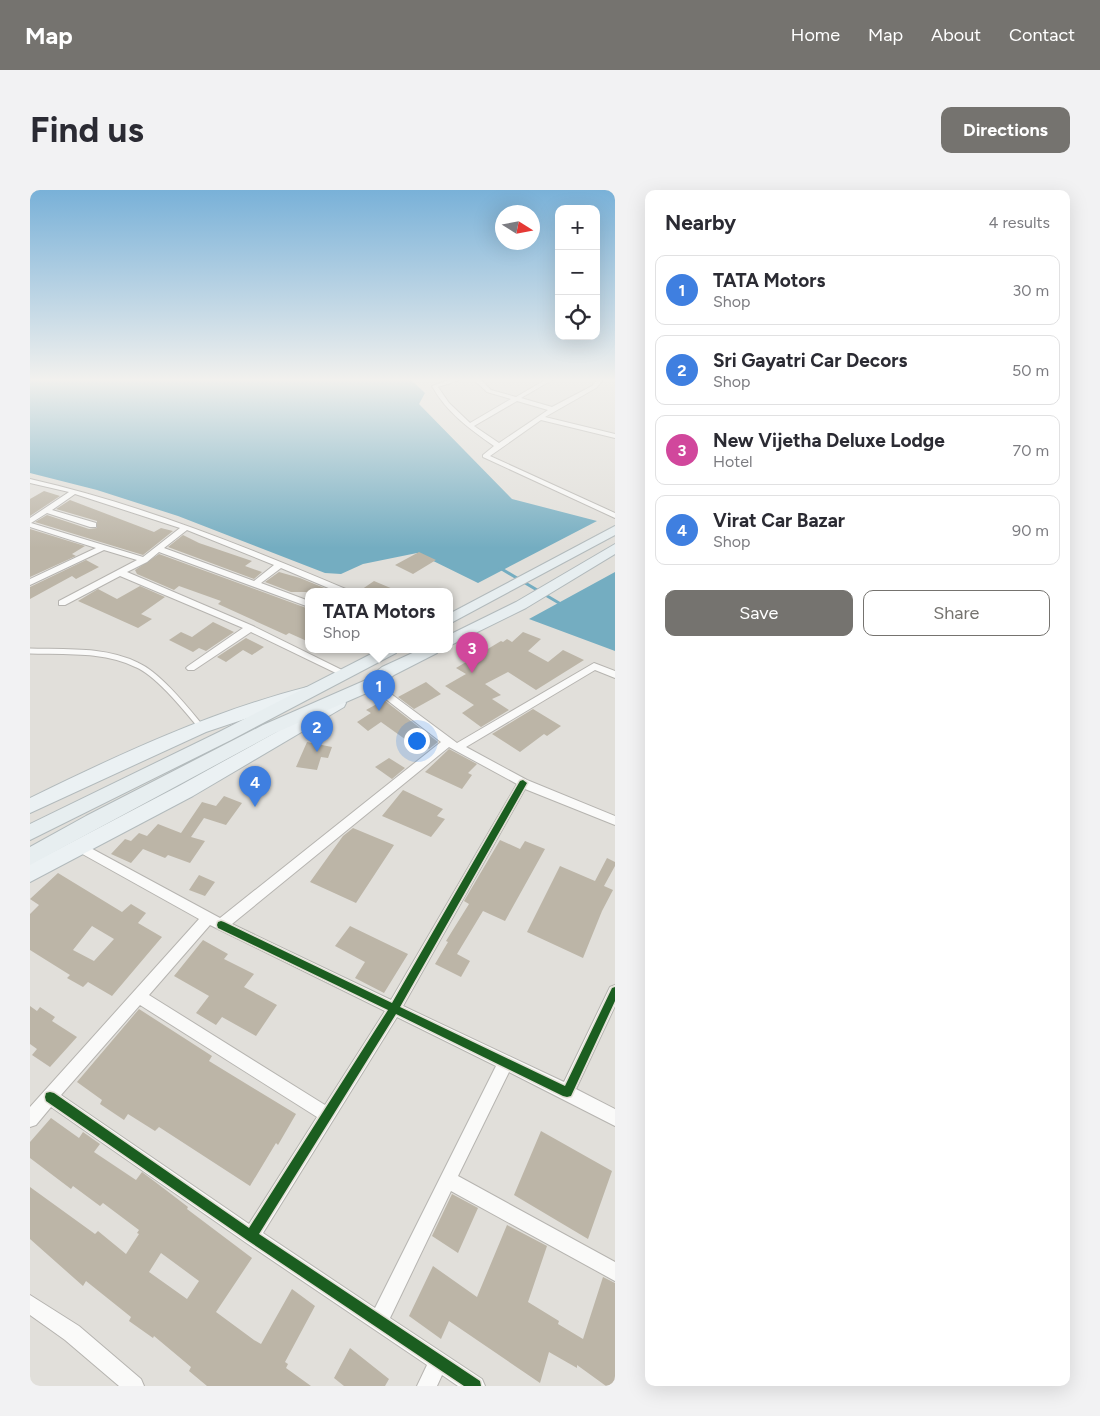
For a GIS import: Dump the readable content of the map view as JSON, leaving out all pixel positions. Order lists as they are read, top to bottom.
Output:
{
  "north": "right",
  "page": {
    "header": "Map",
    "nav": [
      "Home",
      "Map",
      "About",
      "Contact"
    ],
    "buttons": [
      "Directions",
      ["Save", "Share"]
    ],
    "title": "Find us",
    "heading": ["Nearby", "4 results"],
    "map_buttons": ["+", "−"],
    "list": [
      {
        "mark": "1",
        "name": "TATA Motors",
        "note": "Shop",
        "value": "30 m"
      },
      {
        "mark": "2",
        "name": "Sri Gayatri Car Decors",
        "note": "Shop",
        "value": "50 m"
      },
      {
        "mark": "3",
        "name": "New Vijetha Deluxe Lodge",
        "note": "Hotel",
        "value": "70 m"
      },
      {
        "mark": "4",
        "name": "Virat Car Bazar",
        "note": "Shop",
        "value": "90 m"
      }
    ],
    "popup": ["TATA Motors", "Shop"],
    "pins": [
      "3",
      "1",
      "2",
      "4"
    ]
  }
}
